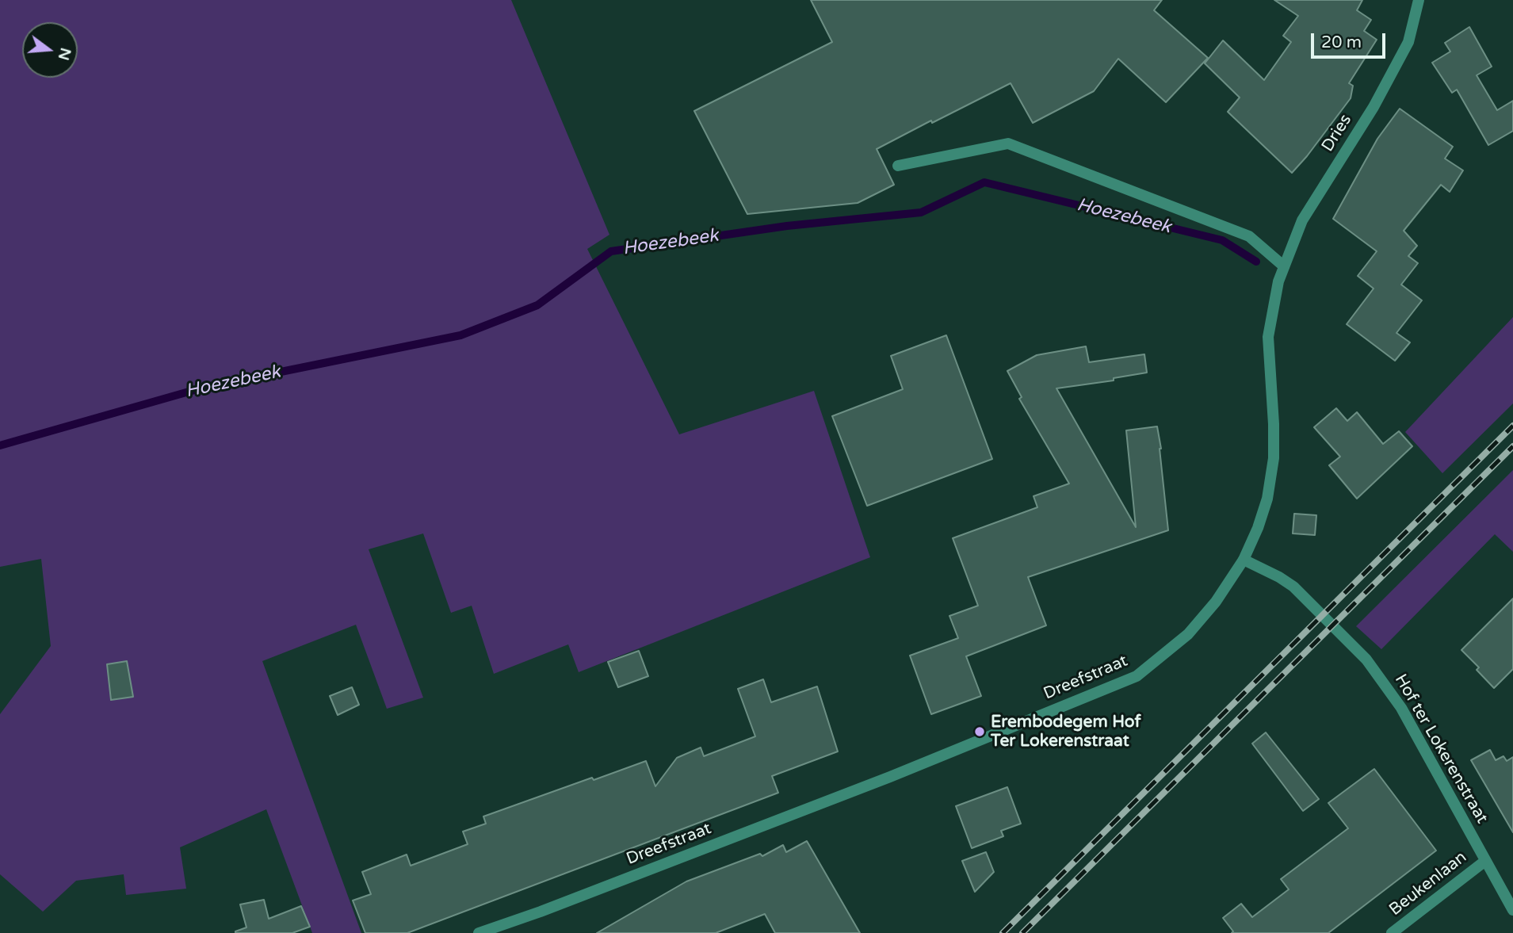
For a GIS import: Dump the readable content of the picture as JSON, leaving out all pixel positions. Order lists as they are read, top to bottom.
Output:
{
  "streets": {
    "street": [
      "Dries",
      "Dreefstraat",
      "Hof ter Lokerenstraat",
      "Beukenlaan"
    ]
  },
  "crossings": [
    ["Dries", "Dreefstraat"],
    ["Dreefstraat", "Hof ter Lokerenstraat"],
    ["Hof ter Lokerenstraat", "Beukenlaan"]
  ],
  "water": ["Hoezebeek"],
  "places": ["Erembodegem Hof Ter Lokerenstraat"],
  "scale_bar": "20 m",
  "north": "right"
}
